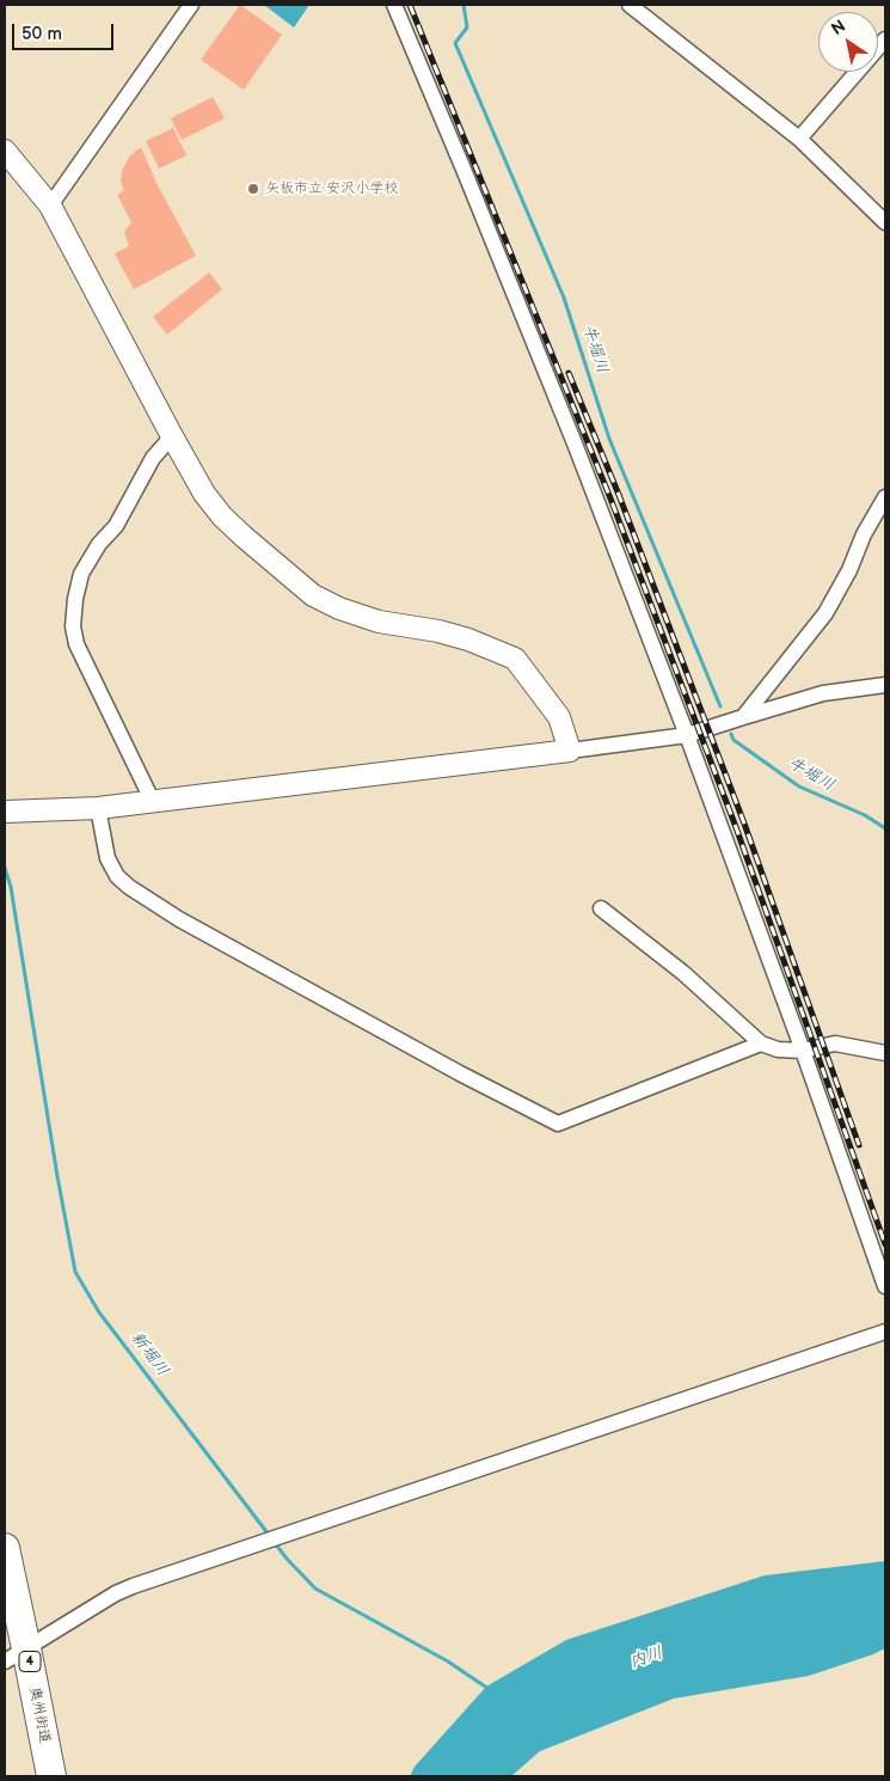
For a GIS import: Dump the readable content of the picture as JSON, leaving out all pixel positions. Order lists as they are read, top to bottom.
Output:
{
  "streets": {
    "highway": ["4", "奥州街道"]
  },
  "water": ["牛堀川", "新堀川", "内川"],
  "places": ["矢板市立 安沢小学校"],
  "scale_bar": "50 m",
  "north": "top left"
}
